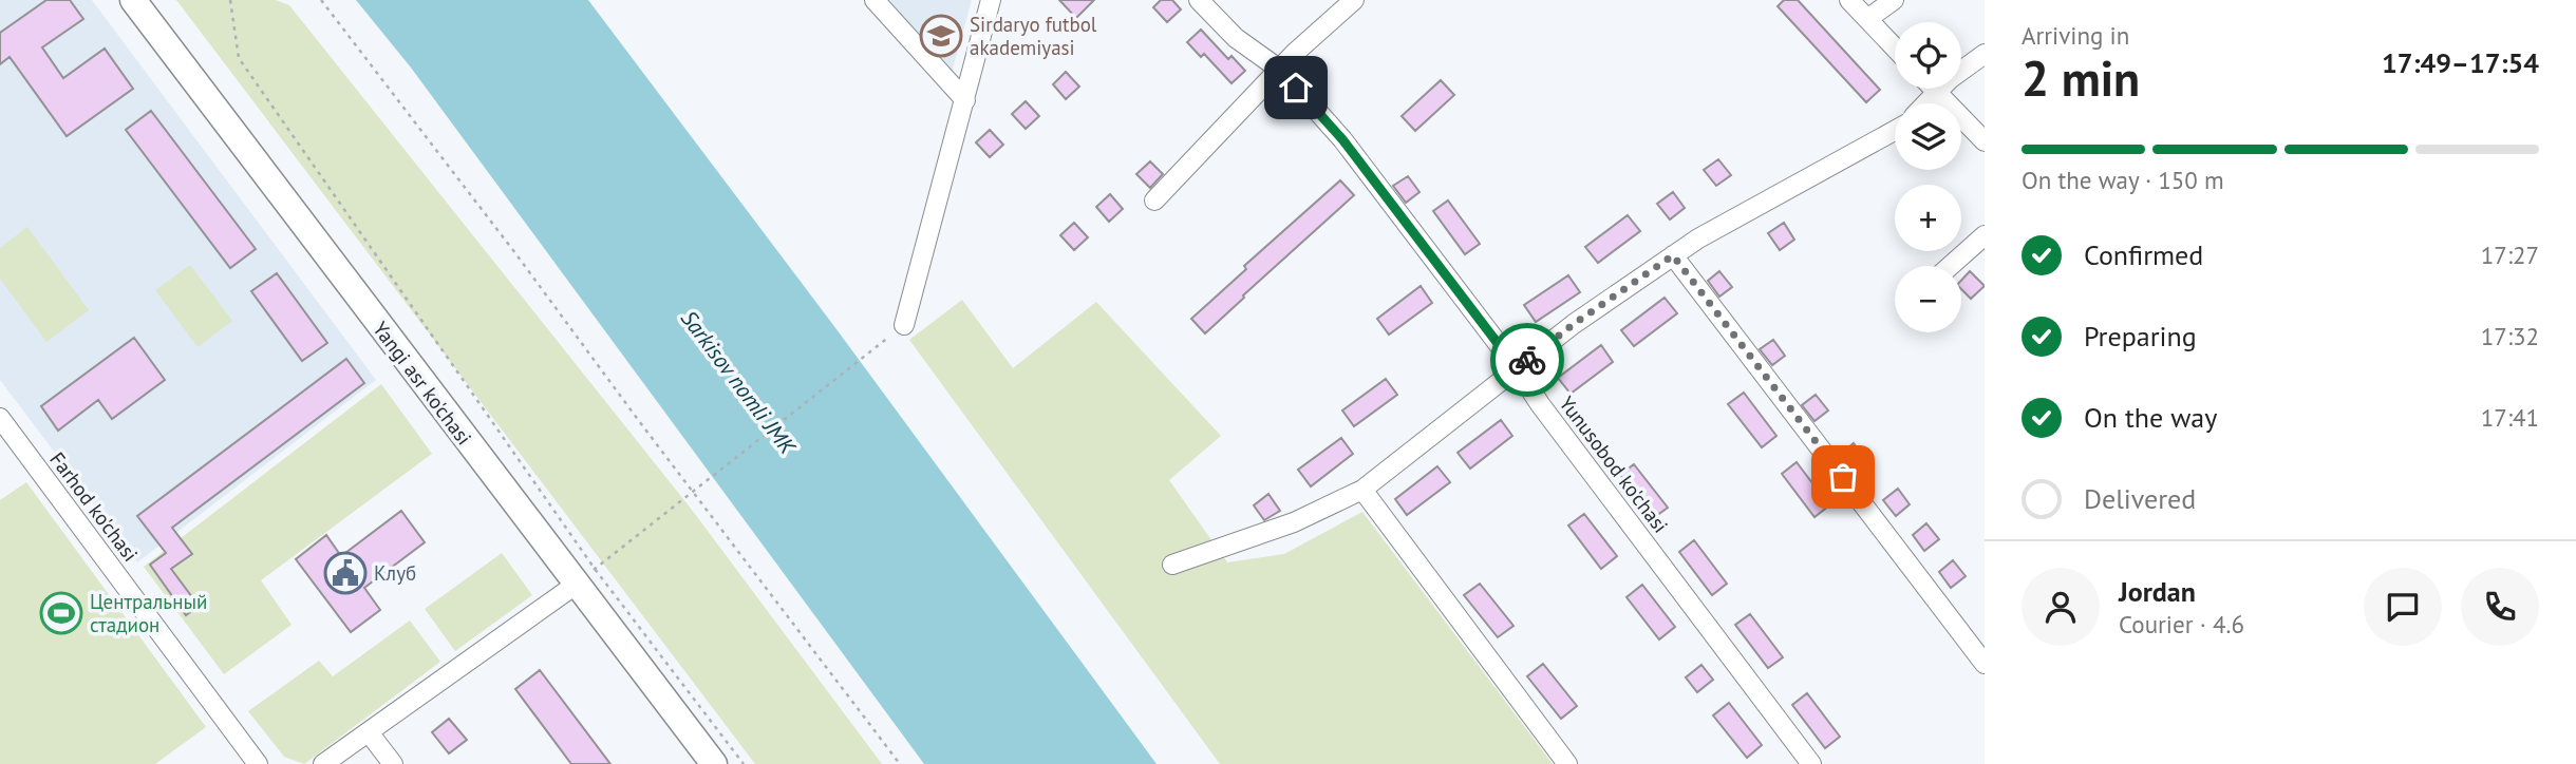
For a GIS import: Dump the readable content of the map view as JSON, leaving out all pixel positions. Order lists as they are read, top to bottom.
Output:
{
  "streets": {
    "street": ["Yangi asr ko'chasi", "Yunusobod ko'chasi", "Farhod ko'chasi"]
  },
  "water": ["Sarkisov nomli JMK"],
  "places": {
    "school or university": ["Sirdaryo futbol akademiyasi"],
    "public building": ["Клуб"],
    "sports": ["Центральный стадион"]
  },
  "page": {
    "heading": ["2 min", "Arriving in", "17:49–17:54"],
    "panel": ["Jordan", "Courier · 4.6"],
    "map_buttons": ["+", "−"],
    "bar": "On the way · 150 m",
    "list": [
      ["Confirmed", "17:27"],
      ["Preparing", "17:32"],
      ["On the way", "17:41"],
      "Delivered"
    ]
  }
}
